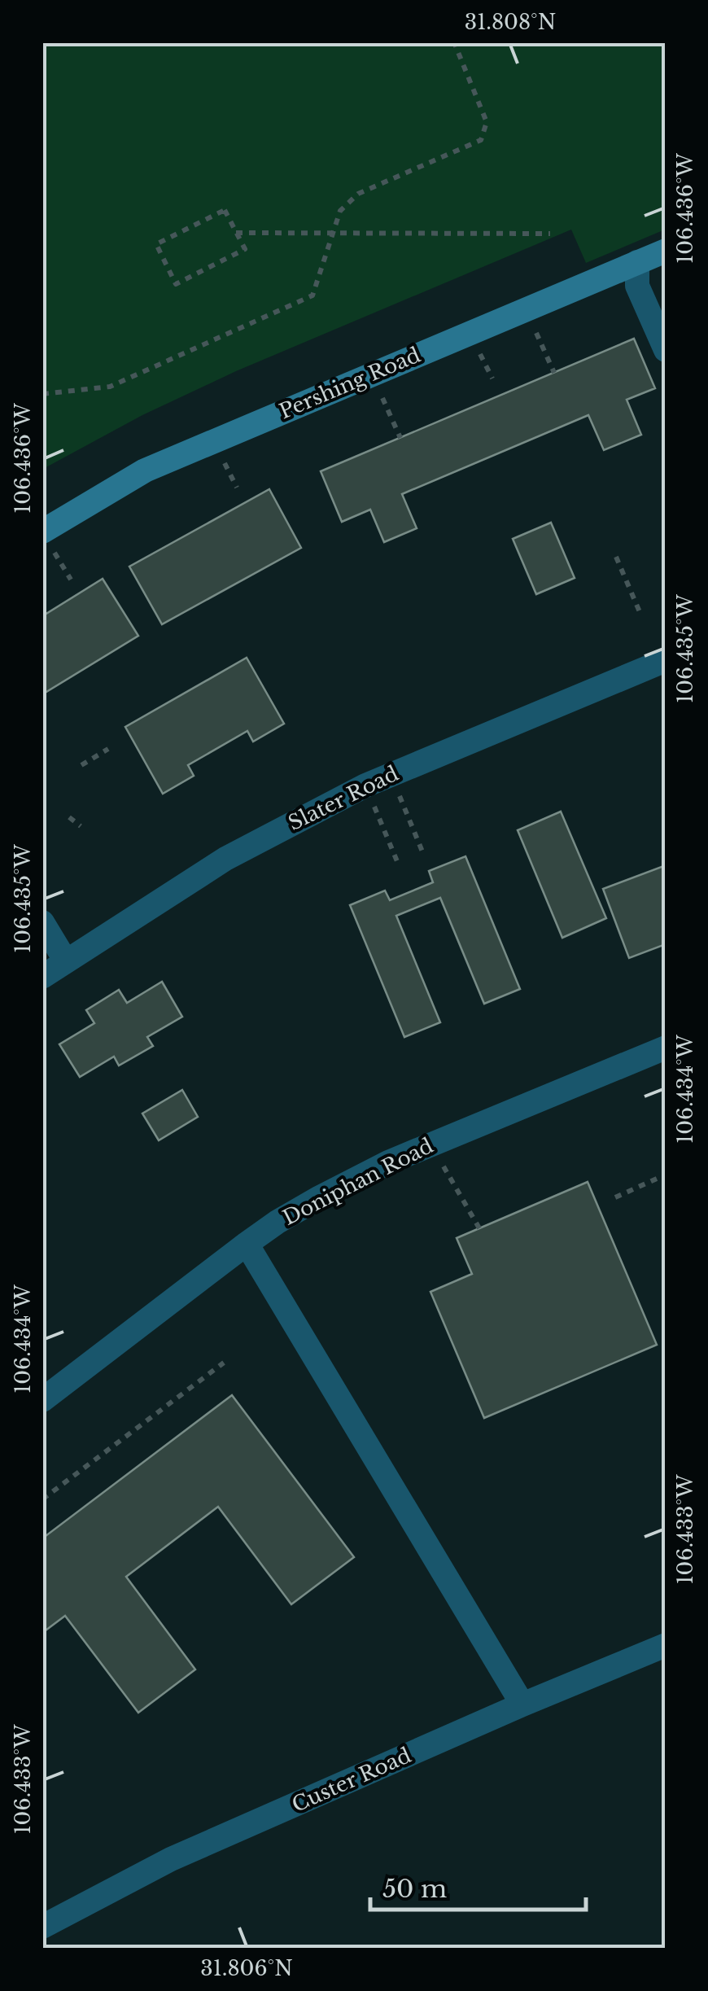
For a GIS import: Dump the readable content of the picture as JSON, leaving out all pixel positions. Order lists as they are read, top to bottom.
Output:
{
  "streets": {
    "street": [
      "Pershing Road",
      "Slater Road",
      "Doniphan Road",
      "Custer Road"
    ]
  },
  "scale_bar": "50 m",
  "coordinates": [
    "31.808°N",
    "106.436°W",
    "106.435°W",
    "106.434°W",
    "106.433°W",
    "31.806°N"
  ]
}
